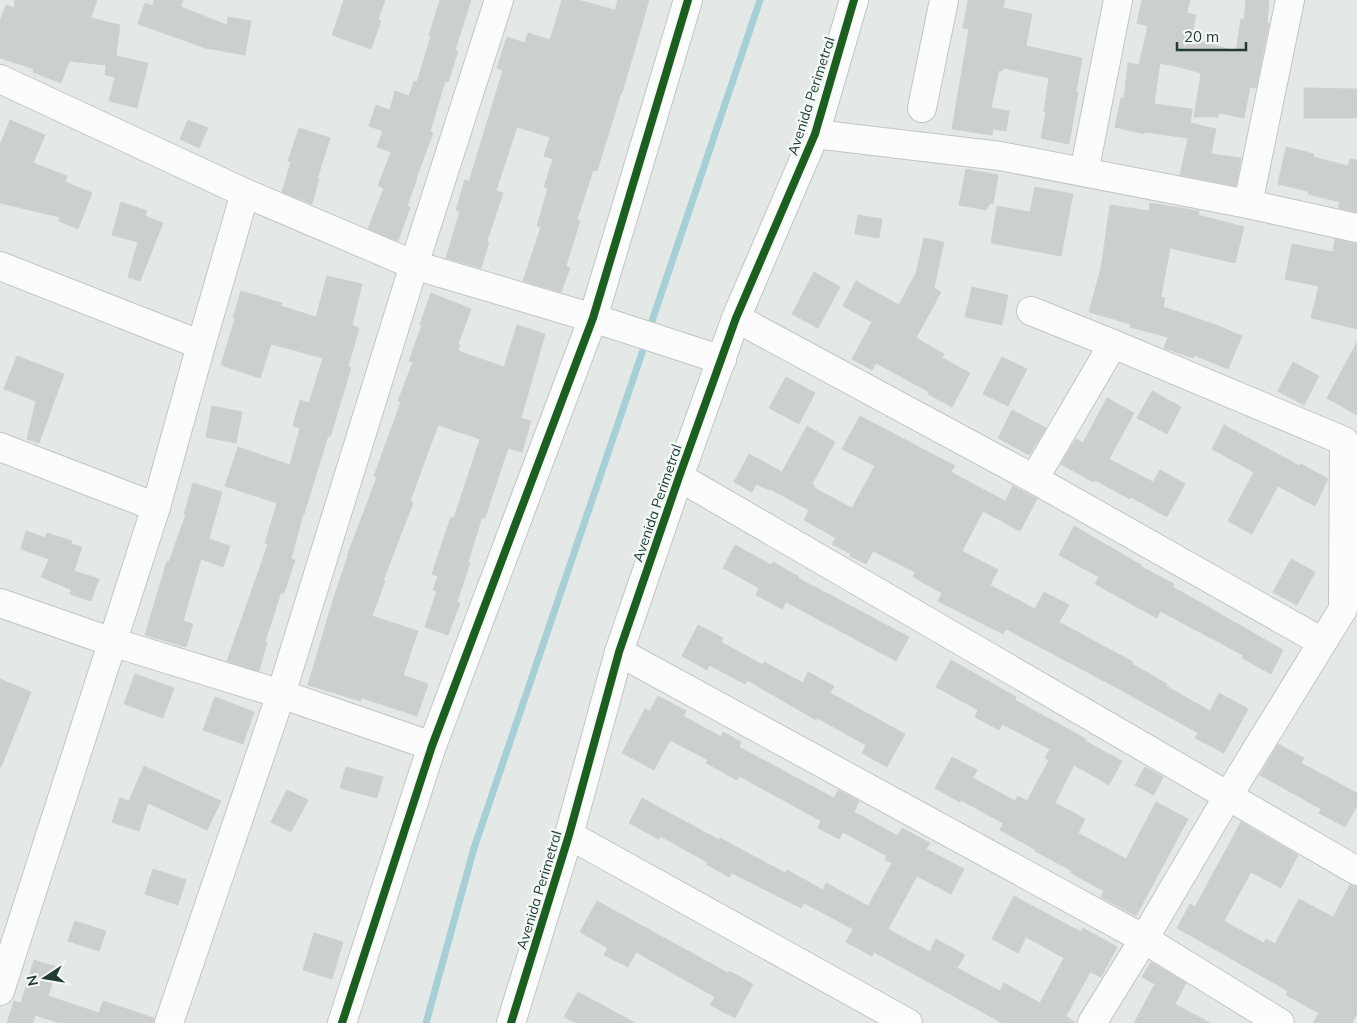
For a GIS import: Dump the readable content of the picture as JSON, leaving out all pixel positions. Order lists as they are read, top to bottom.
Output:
{
  "streets": {
    "street": ["Avenida Perimetral"]
  },
  "scale_bar": "20 m",
  "north": "left"
}
